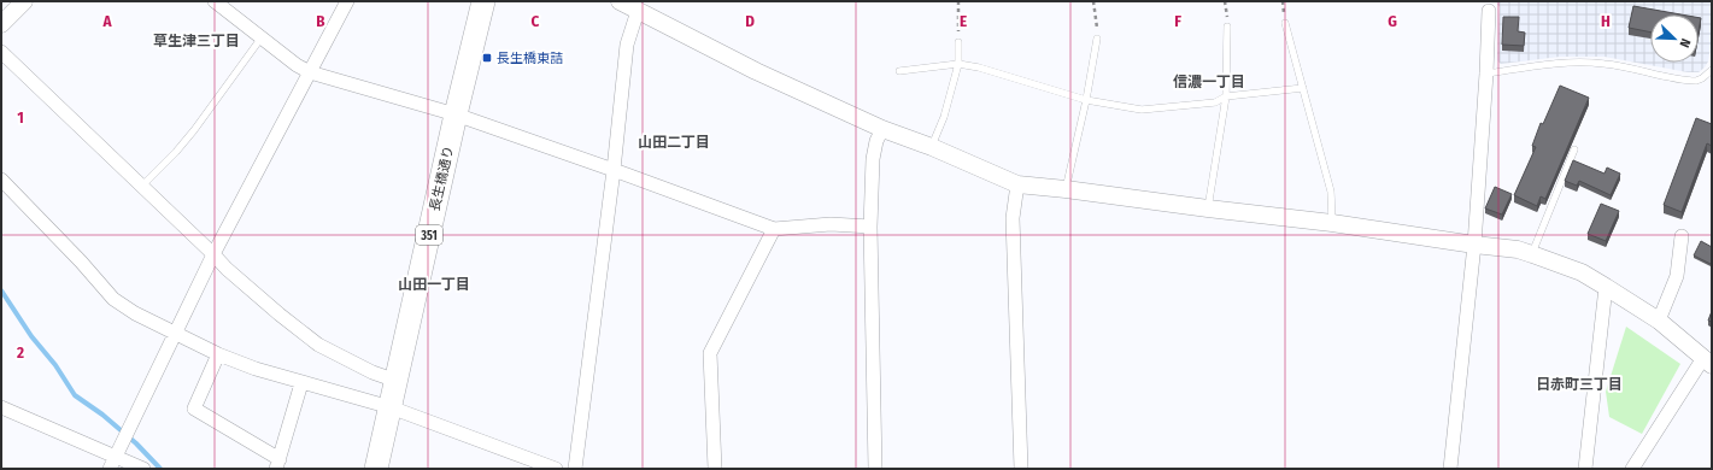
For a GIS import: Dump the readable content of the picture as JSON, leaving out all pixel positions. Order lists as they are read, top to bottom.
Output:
{
  "streets": {
    "highway": ["長生橋通り", "351"]
  },
  "districts": [
    "草生津三丁目",
    "信濃一丁目",
    "山田二丁目",
    "山田一丁目",
    "日赤町三丁目"
  ],
  "places": {
    "transit": ["長生橋東詰"]
  },
  "north": "bottom right",
  "grid": {
    "columns": [
      "A",
      "B",
      "C",
      "D",
      "E",
      "F",
      "G",
      "H"
    ],
    "rows": ["1", "2"]
  }
}
